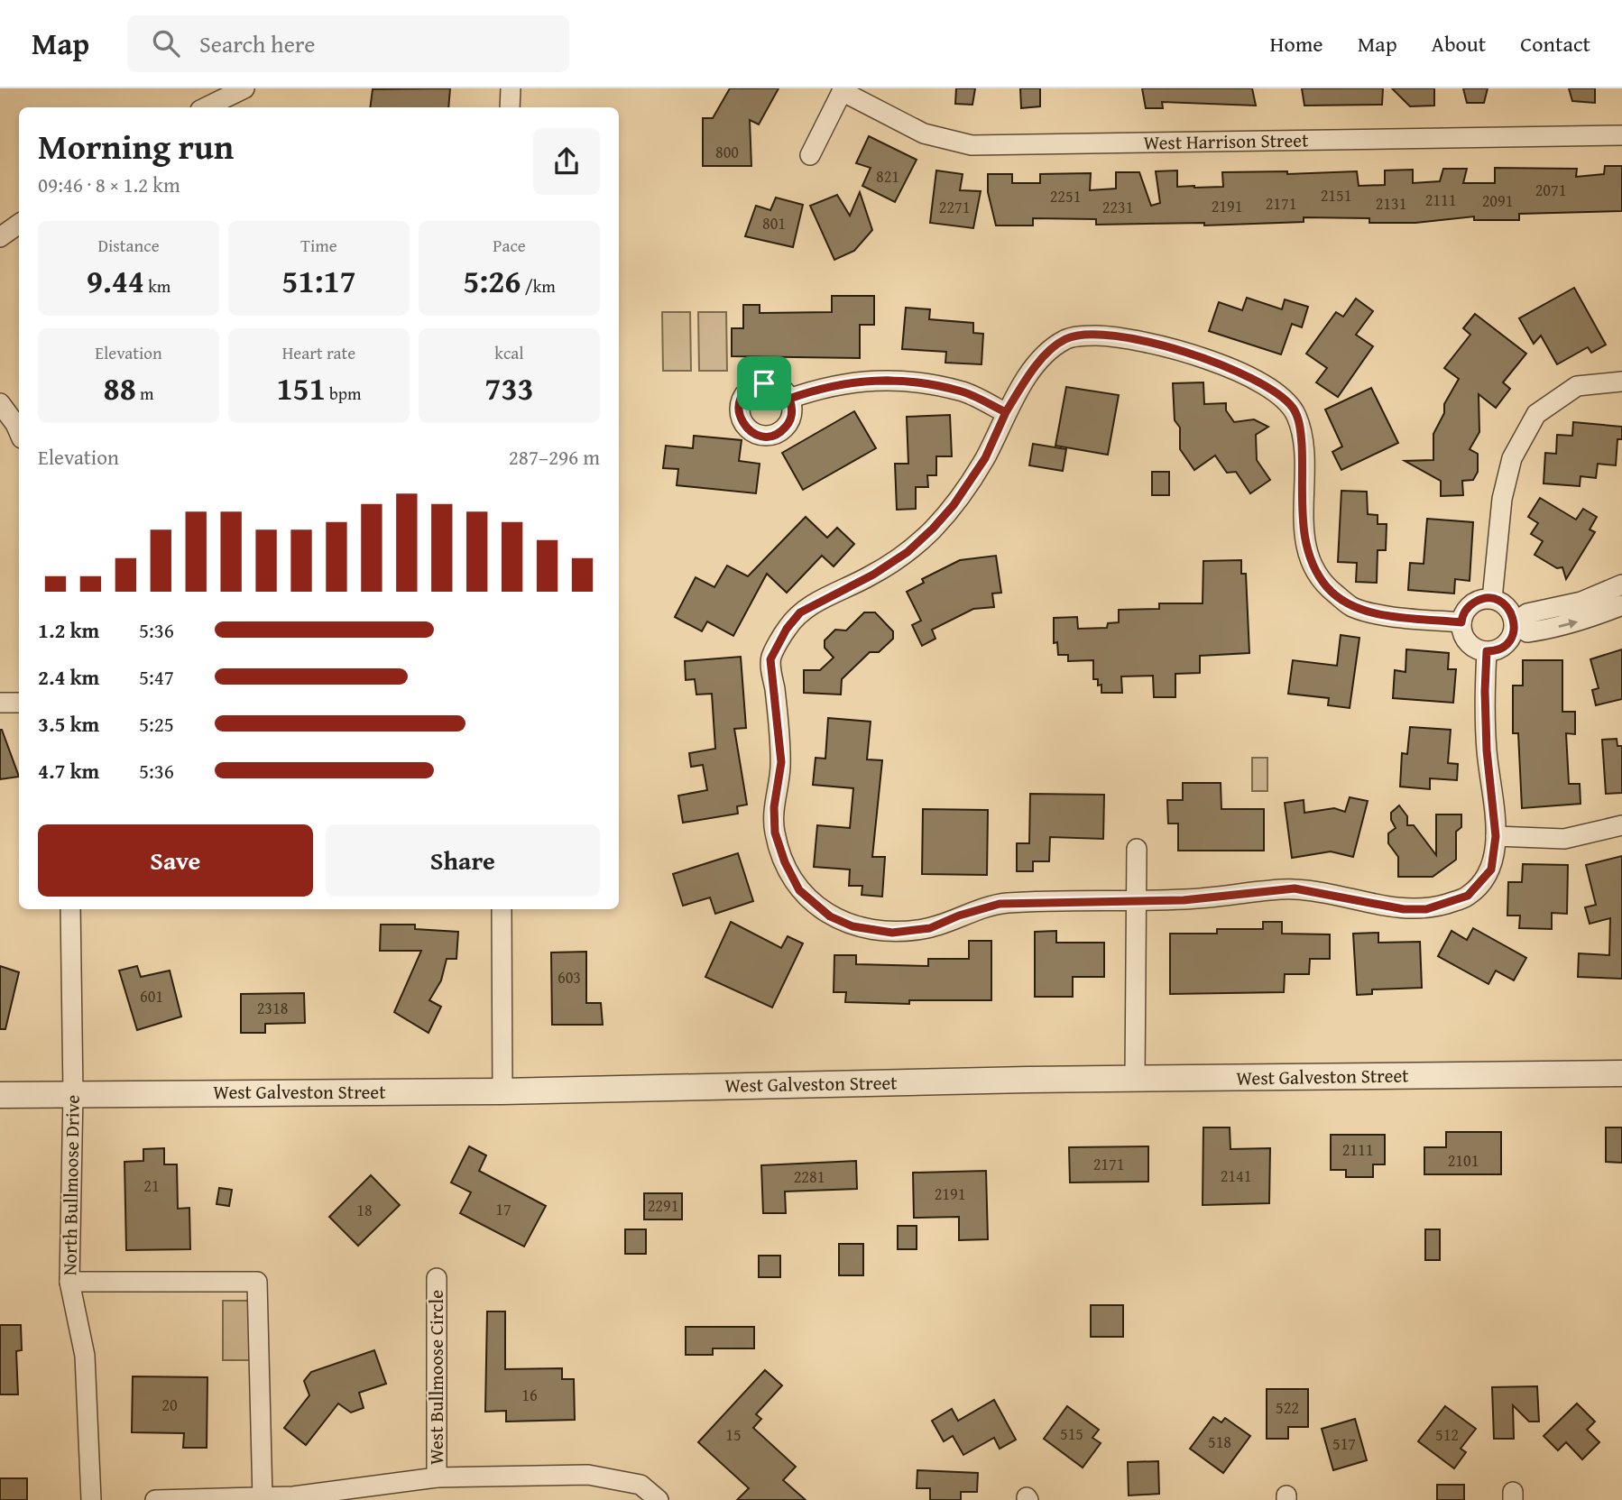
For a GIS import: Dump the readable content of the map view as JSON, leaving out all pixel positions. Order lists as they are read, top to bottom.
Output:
{
  "streets": {
    "street": [
      "West Harrison Street",
      "West Galveston Street",
      "North Bullmoose Drive",
      "West Bullmoose Circle"
    ]
  },
  "crossings": [
    ["West Galveston Street", "North Bullmoose Drive"]
  ],
  "house_numbers": [
    "800",
    "821",
    "2071",
    "2151",
    "2251",
    "2111",
    "2091",
    "2171",
    "2131",
    "2191",
    "2271",
    "2231",
    "801",
    "603",
    "601",
    "2318",
    "2111",
    "2101",
    "2171",
    "2141",
    "2281",
    "21",
    "2191",
    "2291",
    "17",
    "18",
    "16",
    "20",
    "522",
    "515",
    "15",
    "512",
    "518",
    "517"
  ],
  "page": {
    "header": "Map",
    "search": "Search here",
    "nav": [
      "Home",
      "Map",
      "About",
      "Contact"
    ],
    "heading": ["Morning run", "09:46 · 8 × 1.2 km"],
    "stats": [
      ["Distance", "9.44 km"],
      ["Time", "51:17"],
      ["Pace", "5:26 /km"],
      ["Elevation", "88 m"],
      ["Heart rate", "151 bpm"],
      ["kcal", "733"]
    ],
    "chart": ["Elevation", "287–296 m"],
    "list": [
      {
        "name": "1.2 km",
        "note": "5:36"
      },
      {
        "name": "2.4 km",
        "note": "5:47"
      },
      {
        "name": "3.5 km",
        "note": "5:25"
      },
      {
        "name": "4.7 km",
        "note": "5:36"
      }
    ],
    "buttons": ["Save", "Share"]
  }
}
